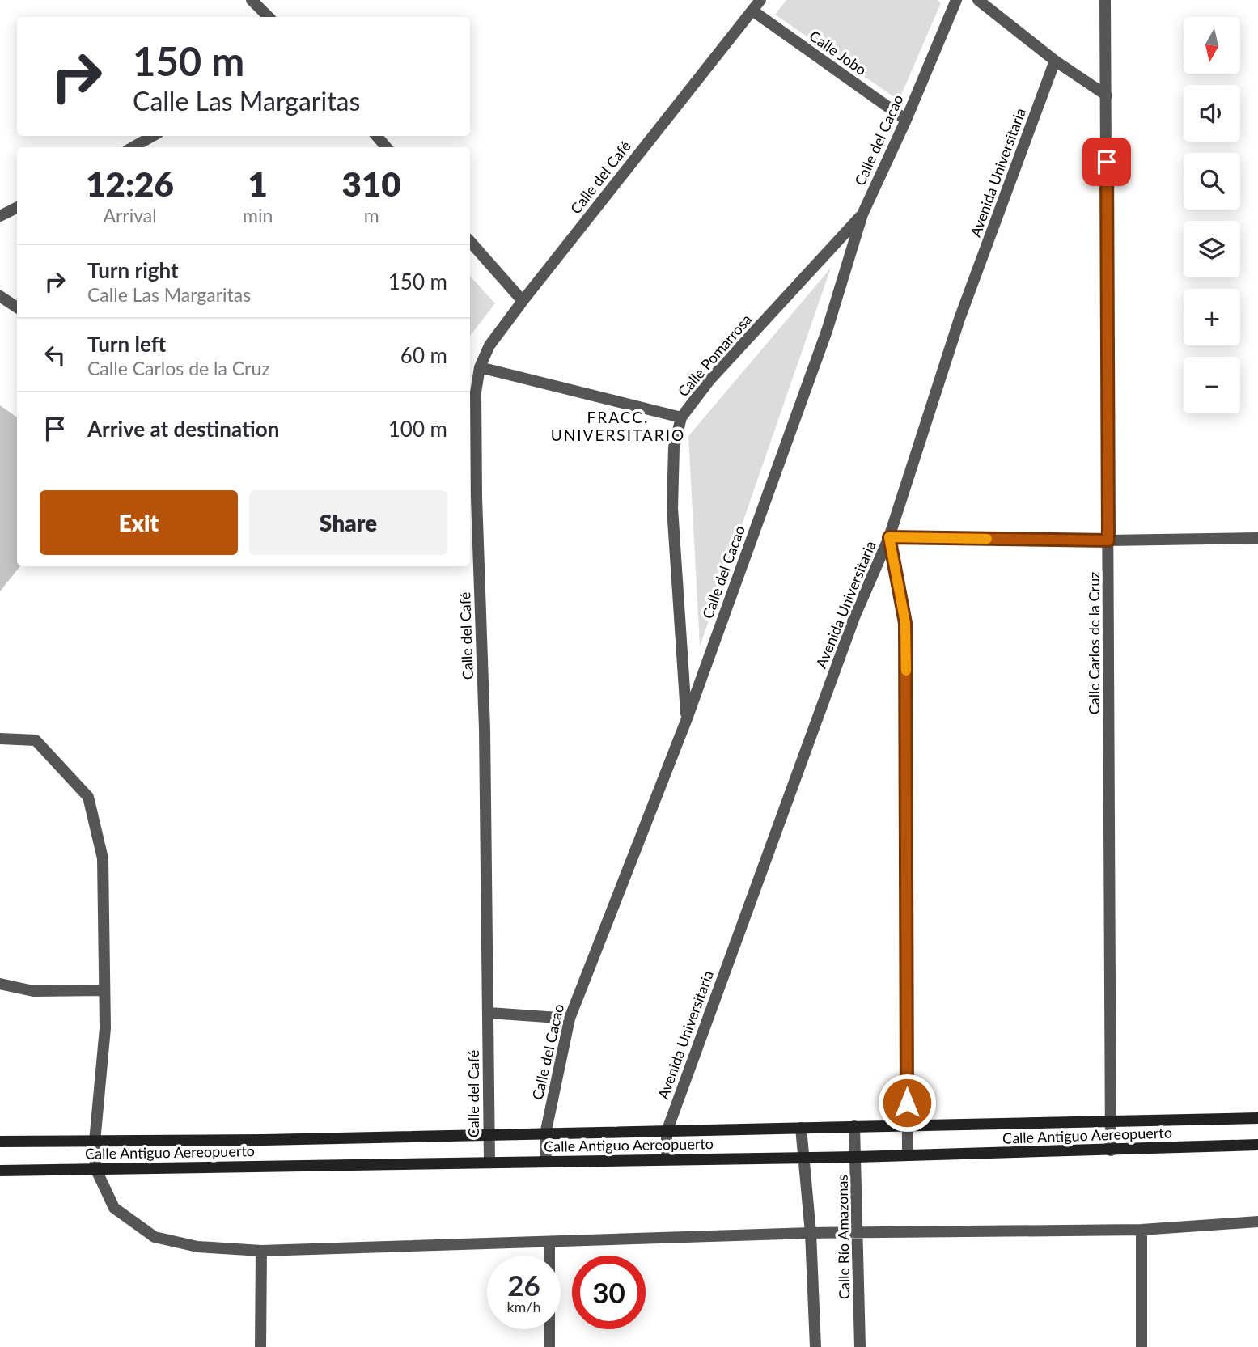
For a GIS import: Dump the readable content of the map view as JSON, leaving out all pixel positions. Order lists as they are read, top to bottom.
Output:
{
  "streets": {
    "main road": ["Calle Antiguo Aereopuerto"],
    "street": [
      "Calle Jobo",
      "Calle del Cacao",
      "Avenida Universitaria",
      "Calle del Café",
      "Calle Pomarrosa",
      "Calle Carlos de la Cruz",
      "Calle Río Amazonas"
    ]
  },
  "crossings": [
    ["Calle Jobo", "Calle del Cacao"],
    ["Calle Jobo", "Calle del Café"],
    ["Calle del Cacao", "Calle Pomarrosa"],
    ["Calle del Cacao", "Calle Antiguo Aereopuerto"],
    ["Avenida Universitaria", "Calle Antiguo Aereopuerto"],
    ["Calle del Café", "Calle Antiguo Aereopuerto"],
    ["Calle Carlos de la Cruz", "Calle Antiguo Aereopuerto"],
    ["Calle Antiguo Aereopuerto", "Calle Río Amazonas"]
  ],
  "districts": ["FRACC. UNIVERSITARIO"],
  "north": "bottom",
  "page": {
    "map_buttons": ["+", "−"],
    "turn": ["150 m", "Calle Las Margaritas"],
    "eta": [
      "12:26",
      "Arrival",
      "1",
      "min",
      "310",
      "m"
    ],
    "list": [
      {
        "name": "Turn right",
        "note": "Calle Las Margaritas",
        "value": "150 m"
      },
      {
        "name": "Turn left",
        "note": "Calle Carlos de la Cruz",
        "value": "60 m"
      },
      {
        "name": "Arrive at destination",
        "value": "100 m"
      }
    ],
    "buttons": ["Exit", "Share"],
    "speed": "26 km/h",
    "limit": "30"
  }
}
